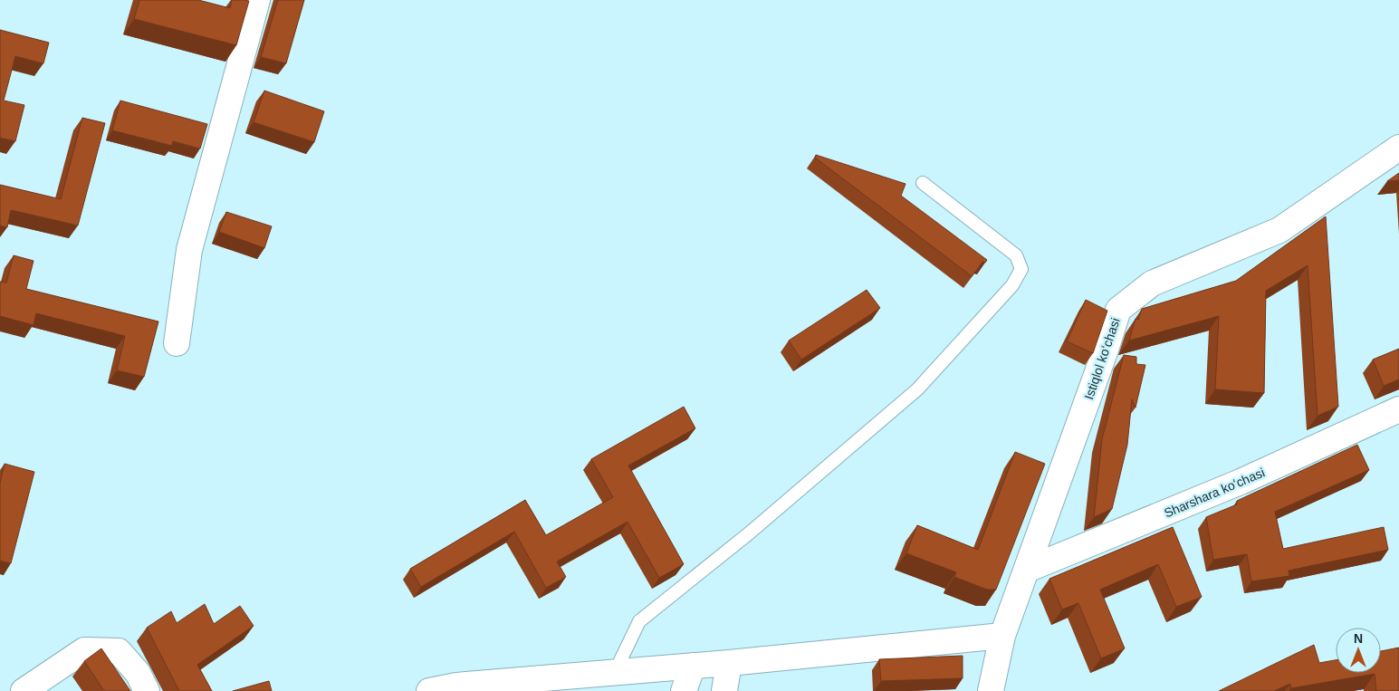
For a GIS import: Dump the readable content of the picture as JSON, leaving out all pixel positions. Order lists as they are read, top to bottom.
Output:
{
  "streets": {
    "street": ["Istiqlol koʻchasi", "Sharshara koʻchasi"]
  },
  "crossings": [
    ["Istiqlol koʻchasi", "Sharshara koʻchasi"]
  ],
  "north": "top"
}
